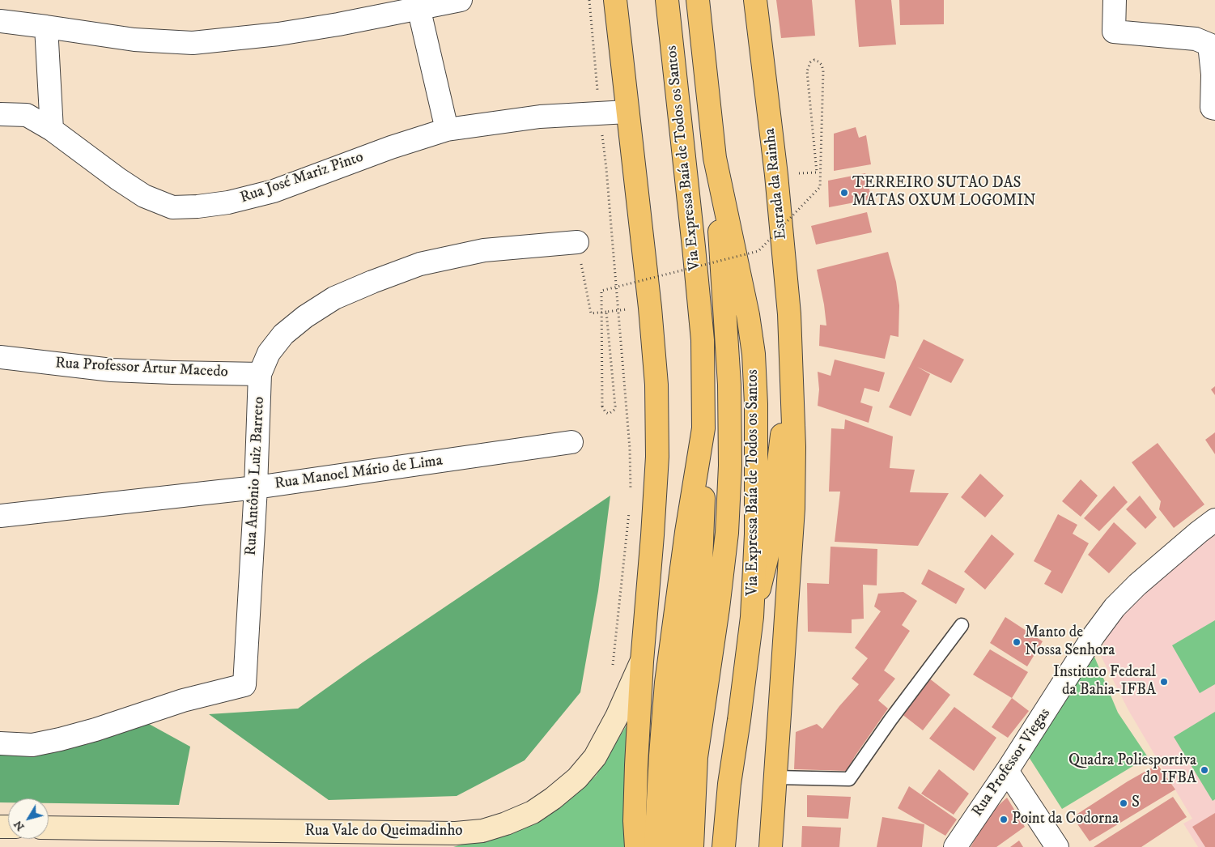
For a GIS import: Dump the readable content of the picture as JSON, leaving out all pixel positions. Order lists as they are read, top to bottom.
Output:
{
  "streets": {
    "main road": ["Via Expressa Baía de Todos os Santos", "Estrada da Rainha"],
    "street": [
      "Rua José Mariz Pinto",
      "Rua Professor Artur Macedo",
      "Rua Manoel Mário de Lima",
      "Rua Antônio Luiz Barreto",
      "Rua Professor Viegas",
      "Rua Vale do Queimadinho"
    ]
  },
  "crossings": [
    ["Rua Professor Artur Macedo", "Rua Antônio Luiz Barreto"],
    ["Rua Manoel Mário de Lima", "Rua Antônio Luiz Barreto"]
  ],
  "places": [
    "TERREIRO SUTAO DAS MATAS OXUM LOGOMIN",
    "Manto de Nossa Senhora",
    "Instituto Federal da Bahia-IFBA",
    "Quadra Poliesportiva do IFBA",
    "S",
    "Point da Codorna"
  ],
  "north": "bottom left"
}
